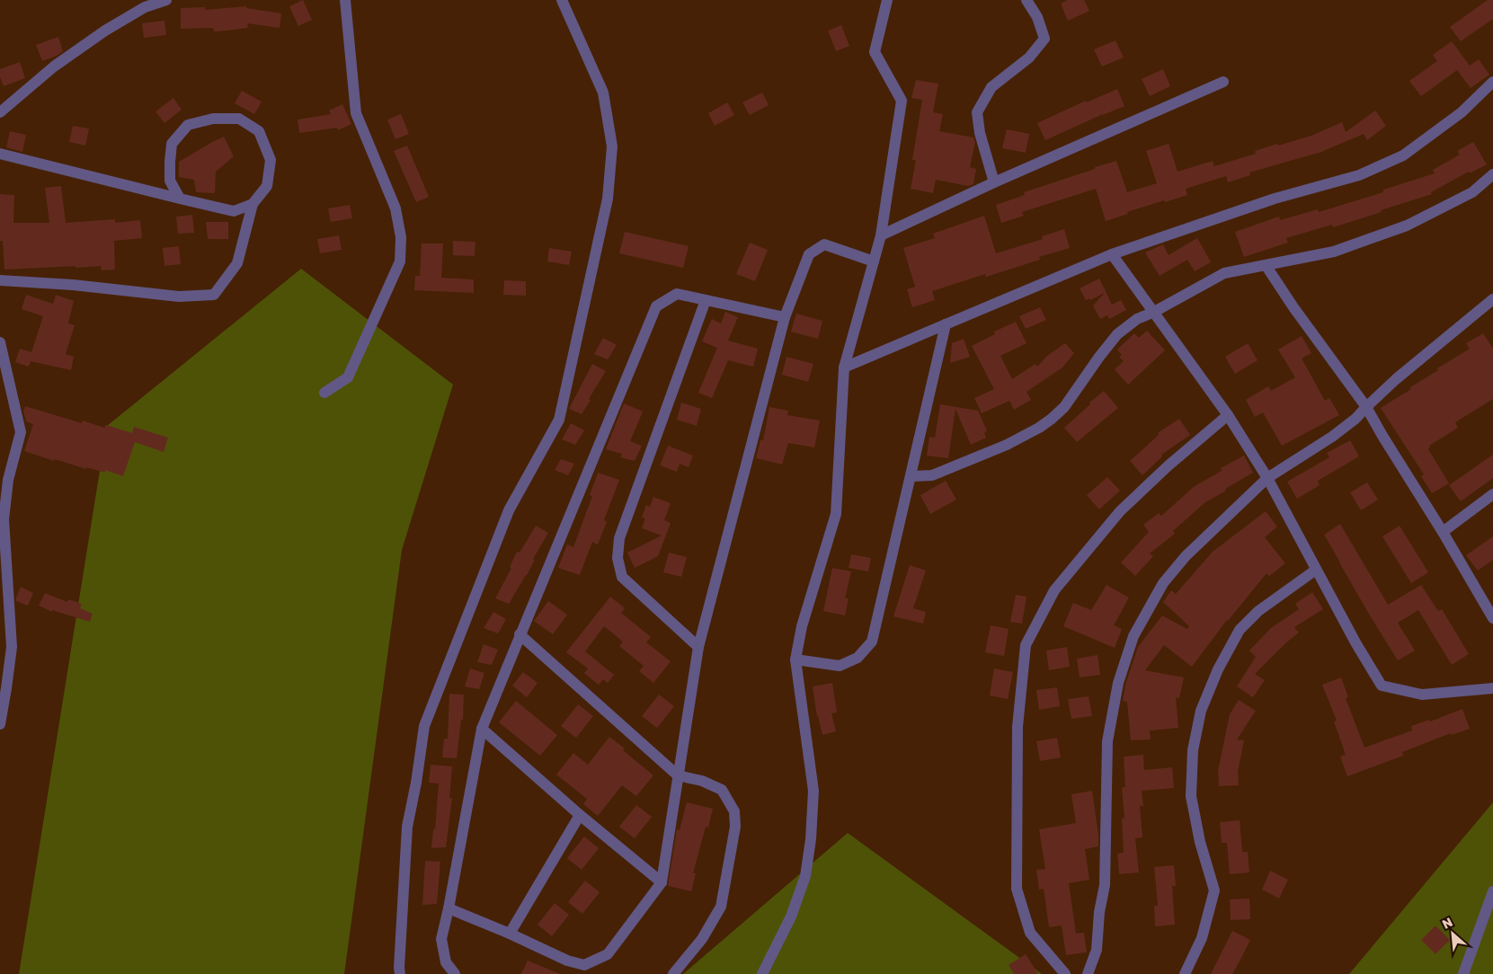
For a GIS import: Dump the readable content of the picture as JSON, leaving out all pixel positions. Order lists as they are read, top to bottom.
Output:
{
  "north": "top left"
}
